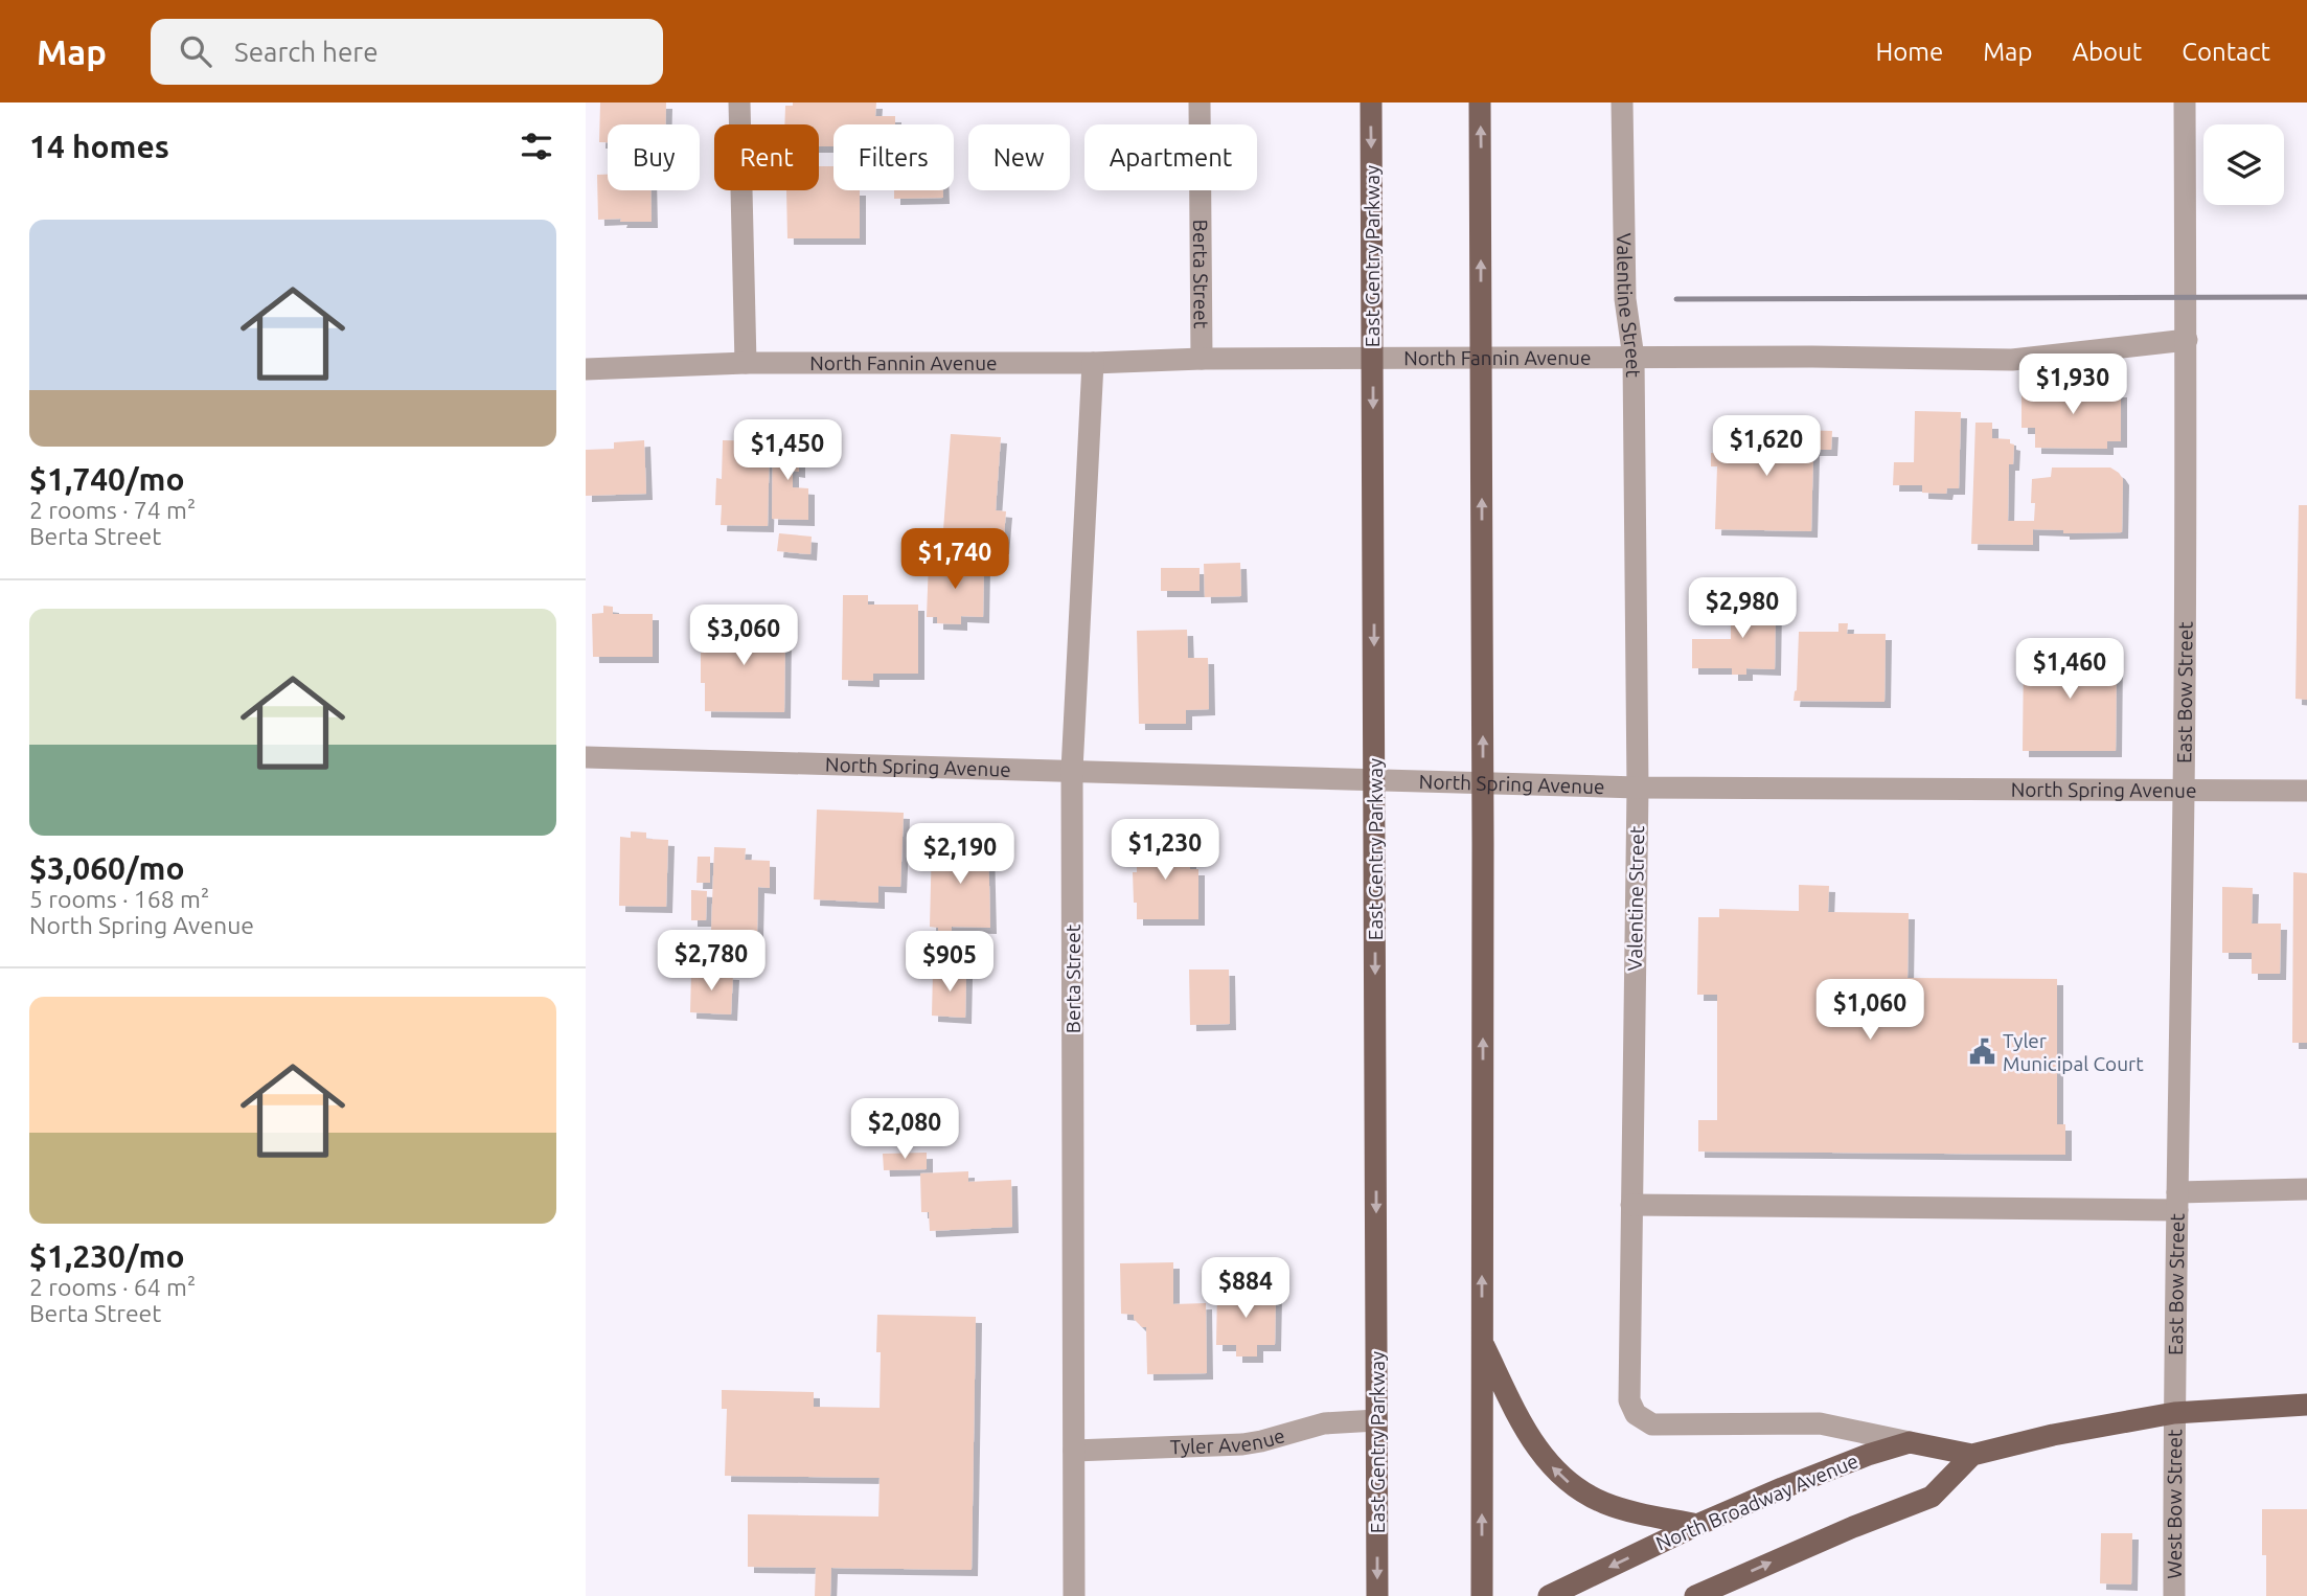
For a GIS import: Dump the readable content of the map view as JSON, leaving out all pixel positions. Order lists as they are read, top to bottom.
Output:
{
  "streets": {
    "main road": ["East Gentry Parkway", "North Broadway Avenue"],
    "street": [
      "Berta Street",
      "Valentine Street",
      "North Fannin Avenue",
      "East Bow Street",
      "North Spring Avenue",
      "Tyler Avenue",
      "West Bow Street"
    ]
  },
  "crossings": [
    ["East Gentry Parkway", "Tyler Avenue"],
    ["Berta Street", "North Fannin Avenue"],
    ["Berta Street", "North Spring Avenue"],
    ["Berta Street", "Tyler Avenue"],
    ["Valentine Street", "North Fannin Avenue"],
    ["Valentine Street", "North Spring Avenue"],
    ["Valentine Street", "North Broadway Avenue"],
    ["North Fannin Avenue", "East Bow Street"],
    ["East Bow Street", "North Spring Avenue"],
    ["East Bow Street", "North Broadway Avenue"],
    ["East Bow Street", "West Bow Street"],
    ["North Broadway Avenue", "West Bow Street"]
  ],
  "places": {
    "public building": ["Tyler Municipal Court"]
  },
  "page": {
    "header": "Map",
    "search": "Search here",
    "nav": [
      "Home",
      "Map",
      "About",
      "Contact"
    ],
    "heading": "14 homes",
    "chip": [
      "Buy",
      "Rent",
      "Filters",
      "New",
      "Apartment"
    ],
    "list": [
      {
        "name": "$1,740/mo",
        "note": "2 rooms · 74 m² · Berta Street"
      },
      {
        "name": "$3,060/mo",
        "note": "5 rooms · 168 m² · North Spring Avenue"
      },
      {
        "name": "$1,230/mo",
        "note": "2 rooms · 64 m² · Berta Street"
      }
    ],
    "price": [
      "$1,930",
      "$1,620",
      "$1,450",
      "$1,740",
      "$2,980",
      "$3,060",
      "$1,460",
      "$1,230",
      "$2,190",
      "$2,780",
      "$905",
      "$1,060",
      "$2,080",
      "$884"
    ]
  }
}
